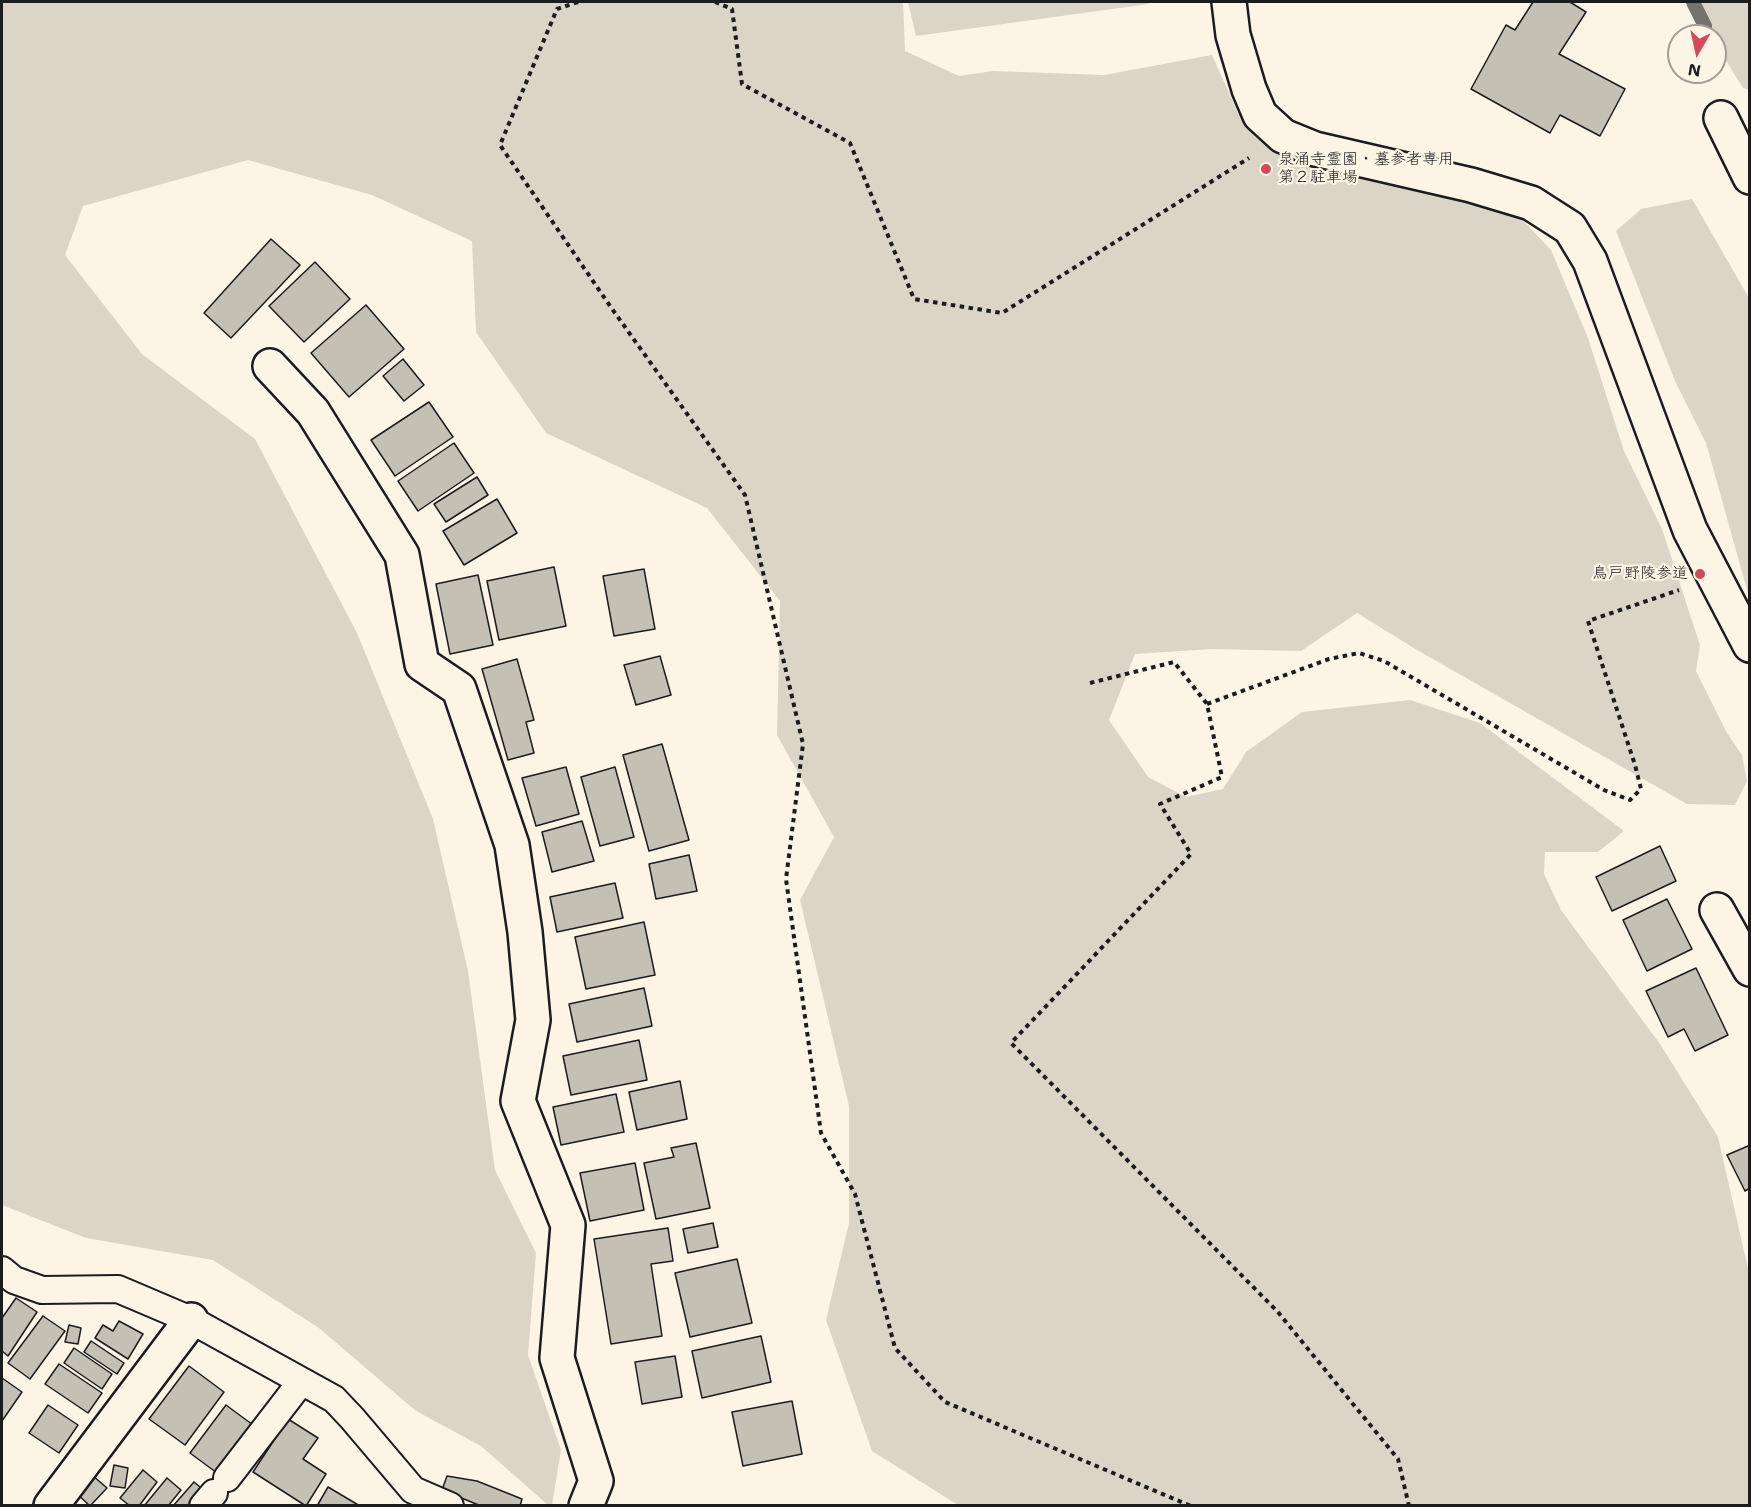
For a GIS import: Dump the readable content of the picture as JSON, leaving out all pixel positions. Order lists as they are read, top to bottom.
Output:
{
  "places": ["泉涌寺霊園・墓参者専用 第２駐車場", "鳥戸野陵参道"],
  "north": "bottom"
}
